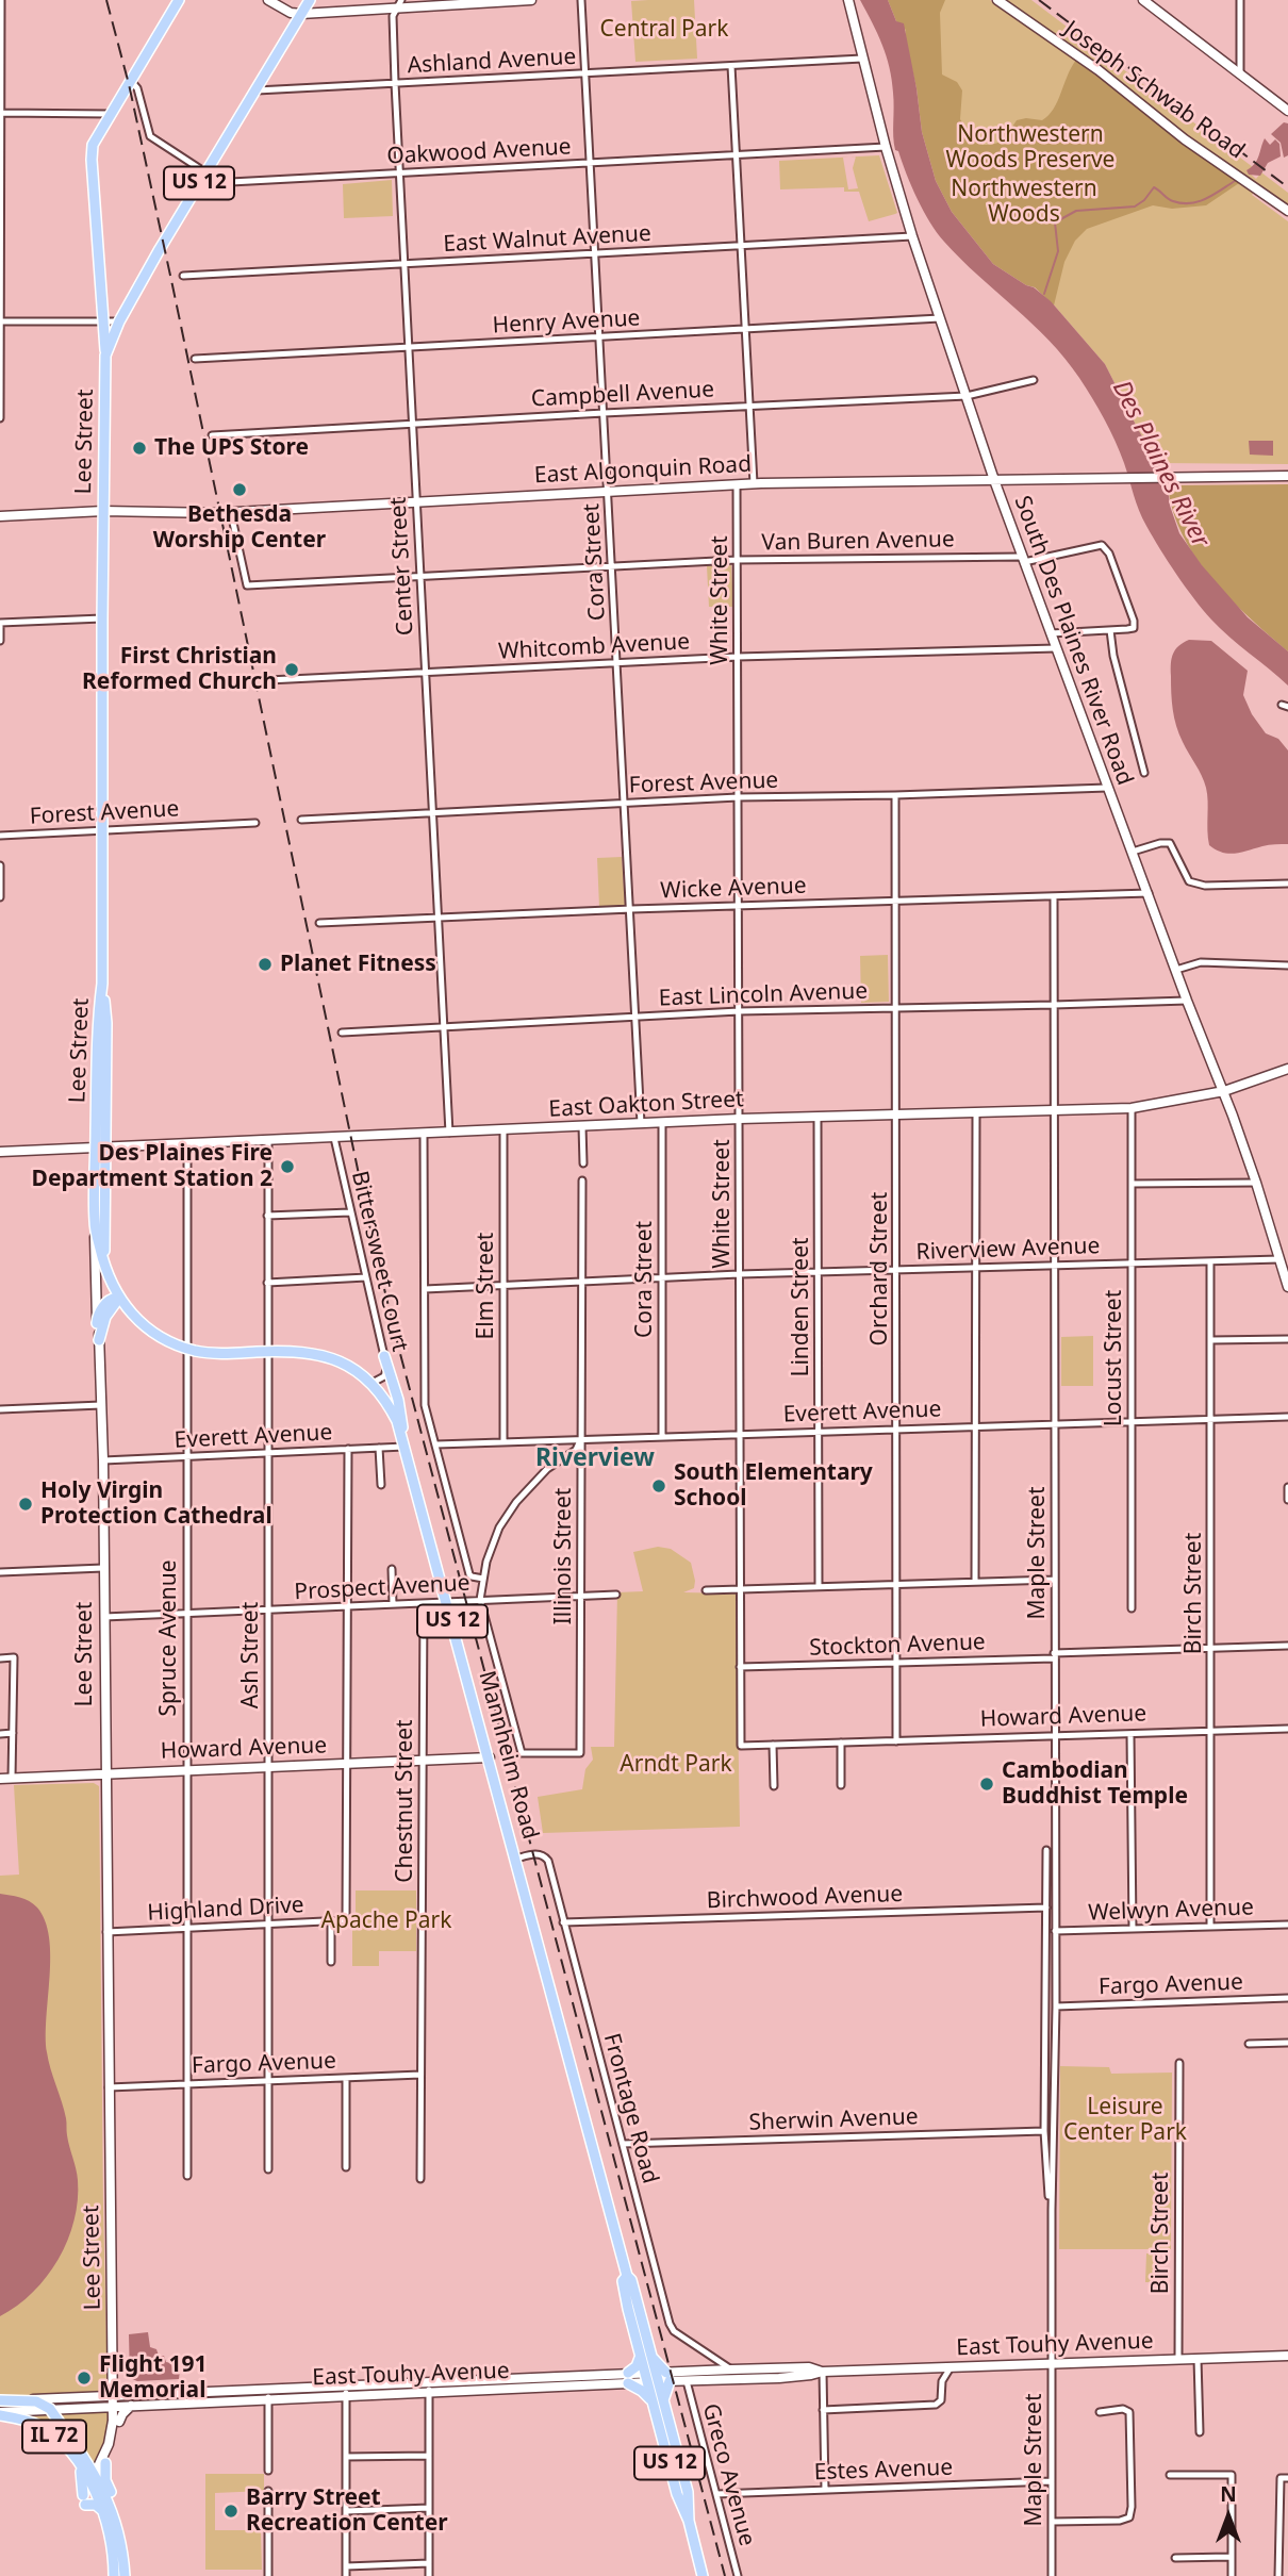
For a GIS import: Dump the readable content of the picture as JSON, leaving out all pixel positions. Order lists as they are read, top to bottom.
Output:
{
  "streets": {
    "main road": [
      "Joseph Schwab Road",
      "US 12",
      "Lee Street",
      "East Algonquin Road",
      "South Des Plaines River Road",
      "East Oakton Street",
      "Howard Avenue",
      "Mannheim Road",
      "East Touhy Avenue",
      "IL 72"
    ],
    "street": [
      "Ashland Avenue",
      "Oakwood Avenue",
      "East Walnut Avenue",
      "Henry Avenue",
      "Campbell Avenue",
      "Van Buren Avenue",
      "Cora Street",
      "Center Street",
      "White Street",
      "Whitcomb Avenue",
      "Forest Avenue",
      "Wicke Avenue",
      "East Lincoln Avenue",
      "Riverview Avenue",
      "Bittersweet Court",
      "Orchard Street",
      "Elm Street",
      "Linden Street",
      "Locust Street",
      "Everett Avenue",
      "Maple Street",
      "Illinois Street",
      "Prospect Avenue",
      "Birch Street",
      "Spruce Avenue",
      "Stockton Avenue",
      "Ash Street",
      "Chestnut Street",
      "Birchwood Avenue",
      "Highland Drive",
      "Welwyn Avenue",
      "Fargo Avenue",
      "Frontage Road",
      "Sherwin Avenue",
      "Estes Avenue",
      "Greco Avenue"
    ]
  },
  "crossings": [
    ["Ashland Avenue", "Lee Street"],
    ["Ashland Avenue", "Cora Street"],
    ["Ashland Avenue", "Center Street"],
    ["Ashland Avenue", "South Des Plaines River Road"],
    ["Oakwood Avenue", "US 12"],
    ["Oakwood Avenue", "Lee Street"],
    ["Oakwood Avenue", "Cora Street"],
    ["Oakwood Avenue", "Center Street"],
    ["Oakwood Avenue", "South Des Plaines River Road"],
    ["US 12", "Lee Street"],
    ["US 12", "Mannheim Road"],
    ["East Walnut Avenue", "Cora Street"],
    ["East Walnut Avenue", "Center Street"],
    ["East Walnut Avenue", "South Des Plaines River Road"],
    ["Henry Avenue", "Cora Street"],
    ["Henry Avenue", "Center Street"],
    ["Henry Avenue", "South Des Plaines River Road"],
    ["Campbell Avenue", "Cora Street"],
    ["Campbell Avenue", "Center Street"],
    ["Campbell Avenue", "South Des Plaines River Road"],
    ["Lee Street", "East Algonquin Road"],
    ["Lee Street", "Forest Avenue"],
    ["Lee Street", "East Oakton Street"],
    ["Lee Street", "Everett Avenue"],
    ["Lee Street", "Prospect Avenue"],
    ["Lee Street", "Howard Avenue"],
    ["Lee Street", "Mannheim Road"],
    ["Lee Street", "Highland Drive"],
    ["Lee Street", "Fargo Avenue"],
    ["Lee Street", "East Touhy Avenue"],
    ["Lee Street", "IL 72"],
    ["East Algonquin Road", "Van Buren Avenue"],
    ["East Algonquin Road", "Cora Street"],
    ["East Algonquin Road", "Center Street"],
    ["East Algonquin Road", "White Street"],
    ["East Algonquin Road", "South Des Plaines River Road"],
    ["Van Buren Avenue", "Cora Street"],
    ["Van Buren Avenue", "Center Street"],
    ["Van Buren Avenue", "White Street"],
    ["Van Buren Avenue", "South Des Plaines River Road"],
    ["Cora Street", "Whitcomb Avenue"],
    ["Cora Street", "Forest Avenue"],
    ["Cora Street", "Wicke Avenue"],
    ["Cora Street", "East Lincoln Avenue"],
    ["Cora Street", "East Oakton Street"],
    ["Cora Street", "Riverview Avenue"],
    ["Cora Street", "Everett Avenue"],
    ["Center Street", "Whitcomb Avenue"],
    ["Center Street", "Forest Avenue"],
    ["Center Street", "Wicke Avenue"],
    ["Center Street", "East Lincoln Avenue"],
    ["Center Street", "East Oakton Street"],
    ["White Street", "Whitcomb Avenue"],
    ["White Street", "Forest Avenue"],
    ["White Street", "Wicke Avenue"],
    ["White Street", "East Lincoln Avenue"],
    ["White Street", "East Oakton Street"],
    ["White Street", "Riverview Avenue"],
    ["White Street", "Everett Avenue"],
    ["White Street", "Stockton Avenue"],
    ["White Street", "Howard Avenue"],
    ["South Des Plaines River Road", "Whitcomb Avenue"],
    ["South Des Plaines River Road", "Forest Avenue"],
    ["South Des Plaines River Road", "Wicke Avenue"],
    ["South Des Plaines River Road", "East Lincoln Avenue"],
    ["South Des Plaines River Road", "East Oakton Street"],
    ["South Des Plaines River Road", "Riverview Avenue"],
    ["Forest Avenue", "Orchard Street"],
    ["Wicke Avenue", "Orchard Street"],
    ["Wicke Avenue", "Maple Street"],
    ["East Lincoln Avenue", "Orchard Street"],
    ["East Lincoln Avenue", "Maple Street"],
    ["East Oakton Street", "Bittersweet Court"],
    ["East Oakton Street", "Orchard Street"],
    ["East Oakton Street", "Elm Street"],
    ["East Oakton Street", "Linden Street"],
    ["East Oakton Street", "Locust Street"],
    ["East Oakton Street", "Maple Street"],
    ["East Oakton Street", "Spruce Avenue"],
    ["East Oakton Street", "Ash Street"],
    ["Riverview Avenue", "Orchard Street"],
    ["Riverview Avenue", "Elm Street"],
    ["Riverview Avenue", "Linden Street"],
    ["Riverview Avenue", "Locust Street"],
    ["Riverview Avenue", "Maple Street"],
    ["Riverview Avenue", "Illinois Street"],
    ["Riverview Avenue", "Birch Street"],
    ["Bittersweet Court", "Mannheim Road"],
    ["Orchard Street", "Everett Avenue"],
    ["Orchard Street", "Stockton Avenue"],
    ["Orchard Street", "Howard Avenue"],
    ["Elm Street", "Everett Avenue"],
    ["Linden Street", "Everett Avenue"],
    ["Locust Street", "Everett Avenue"],
    ["Everett Avenue", "Maple Street"],
    ["Everett Avenue", "Illinois Street"],
    ["Everett Avenue", "Birch Street"],
    ["Everett Avenue", "Spruce Avenue"],
    ["Everett Avenue", "Ash Street"],
    ["Everett Avenue", "Mannheim Road"],
    ["Maple Street", "Stockton Avenue"],
    ["Maple Street", "Howard Avenue"],
    ["Maple Street", "Birchwood Avenue"],
    ["Maple Street", "Welwyn Avenue"],
    ["Maple Street", "Fargo Avenue"],
    ["Maple Street", "Sherwin Avenue"],
    ["Maple Street", "East Touhy Avenue"],
    ["Maple Street", "Estes Avenue"],
    ["Illinois Street", "Prospect Avenue"],
    ["Prospect Avenue", "Spruce Avenue"],
    ["Prospect Avenue", "Ash Street"],
    ["Prospect Avenue", "Mannheim Road"],
    ["Prospect Avenue", "Chestnut Street"],
    ["Birch Street", "Stockton Avenue"],
    ["Birch Street", "Howard Avenue"],
    ["Birch Street", "Welwyn Avenue"],
    ["Birch Street", "East Touhy Avenue"],
    ["Spruce Avenue", "Howard Avenue"],
    ["Spruce Avenue", "Mannheim Road"],
    ["Spruce Avenue", "Highland Drive"],
    ["Spruce Avenue", "Fargo Avenue"],
    ["Ash Street", "Howard Avenue"],
    ["Ash Street", "Mannheim Road"],
    ["Ash Street", "Highland Drive"],
    ["Ash Street", "Fargo Avenue"],
    ["Howard Avenue", "Mannheim Road"],
    ["Howard Avenue", "Chestnut Street"],
    ["Howard Avenue", "Highland Drive"],
    ["Mannheim Road", "Frontage Road"],
    ["Mannheim Road", "East Touhy Avenue"],
    ["Chestnut Street", "Fargo Avenue"],
    ["Birchwood Avenue", "Frontage Road"],
    ["Frontage Road", "Sherwin Avenue"],
    ["Frontage Road", "East Touhy Avenue"],
    ["East Touhy Avenue", "IL 72"],
    ["East Touhy Avenue", "Greco Avenue"],
    ["Estes Avenue", "Greco Avenue"]
  ],
  "districts": ["Riverview"],
  "water": ["Des Plaines River"],
  "parks": [
    "Central Park",
    "Northwestern Woods Preserve",
    "Northwestern Woods",
    "Arndt Park",
    "Apache Park",
    "Leisure Center Park"
  ],
  "places": [
    "The UPS Store",
    "Bethesda Worship Center",
    "First Christian Reformed Church",
    "Planet Fitness",
    "Des Plaines Fire Department Station 2",
    "South Elementary School",
    "Holy Virgin Protection Cathedral",
    "Cambodian Buddhist Temple",
    "Flight 191 Memorial",
    "Barry Street Recreation Center"
  ],
  "north": "top"
}
